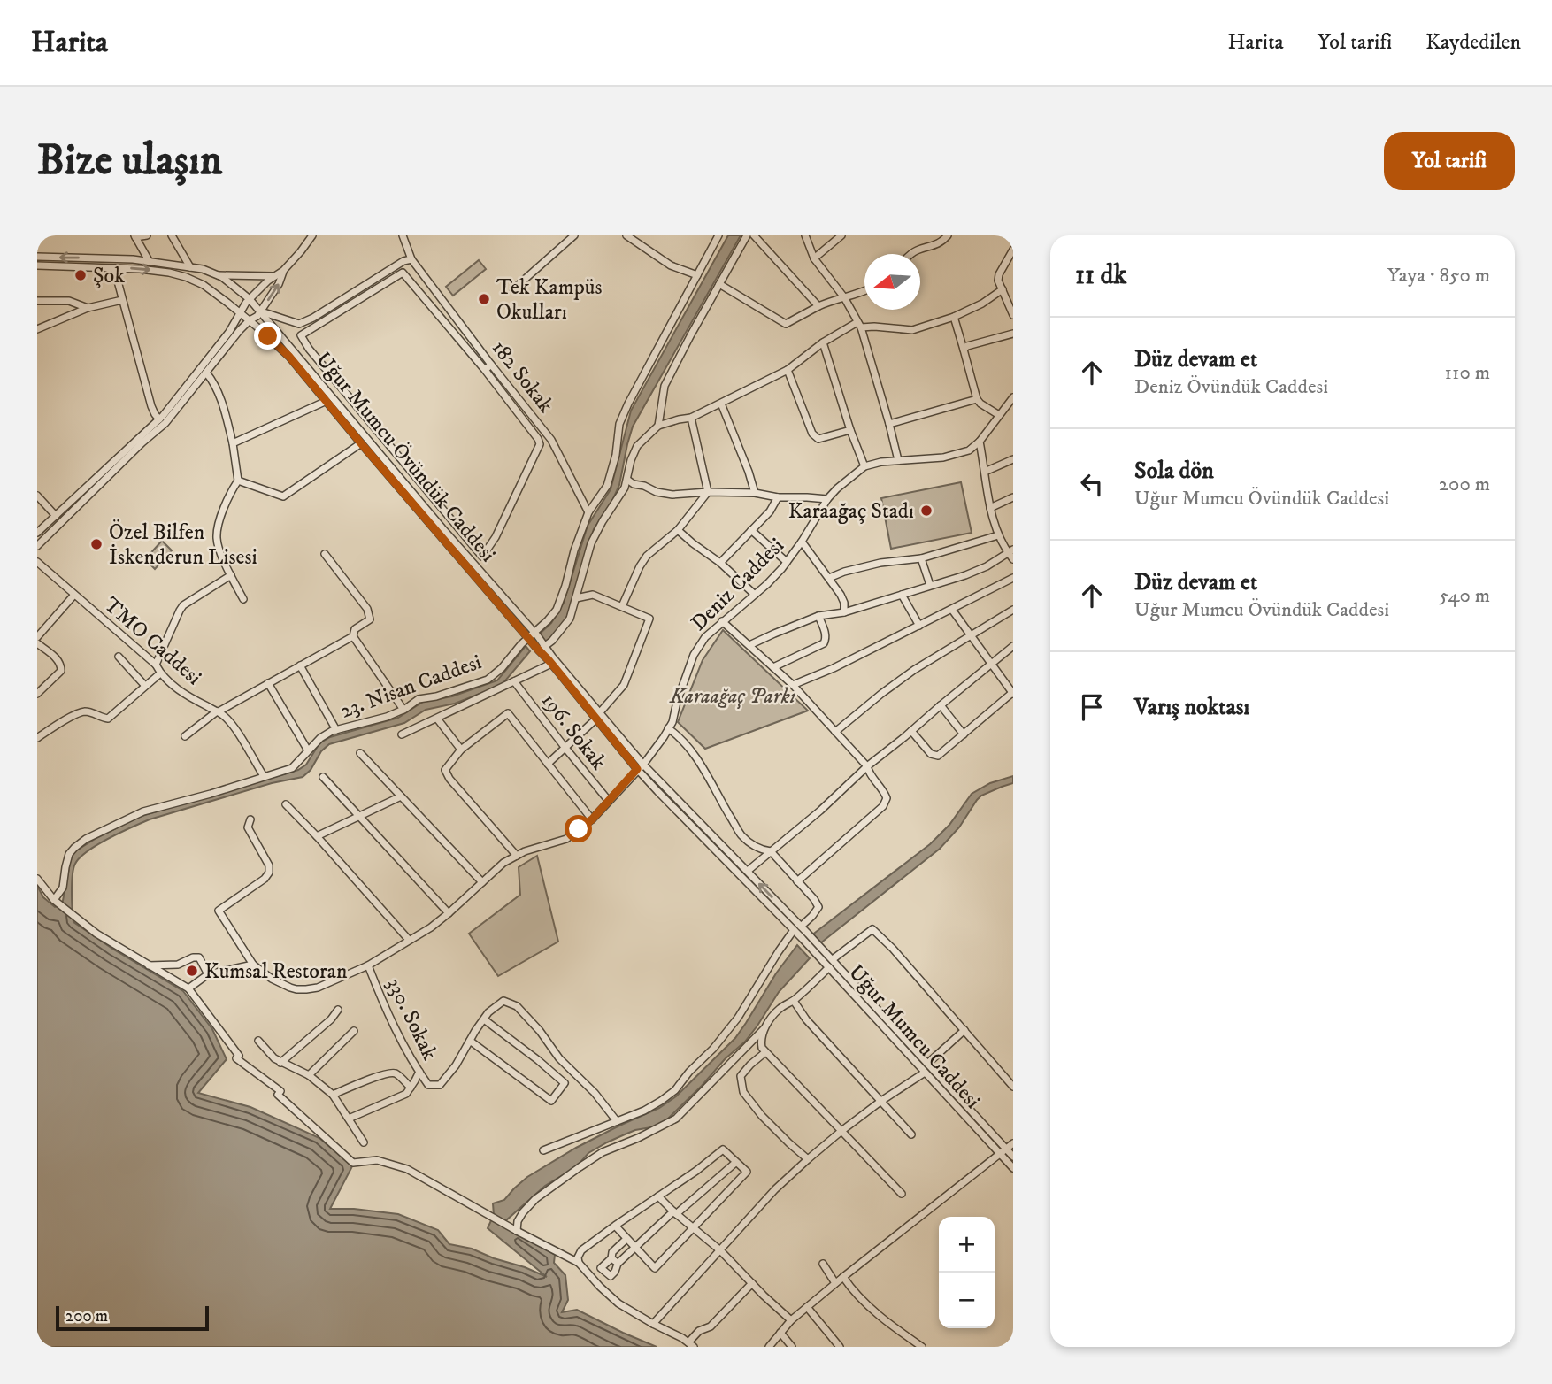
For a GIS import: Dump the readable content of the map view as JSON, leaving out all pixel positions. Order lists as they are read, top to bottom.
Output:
{
  "streets": {
    "street": [
      "182 Sokak",
      "Uğur Mumcu Övündük Caddesi",
      "Deniz Caddesi",
      "TMO Caddesi",
      "23. Nisan Caddesi",
      "196. Sokak",
      "330. Sokak",
      "Uğur Mumcu Caddesi"
    ]
  },
  "crossings": [
    ["182 Sokak", "23. Nisan Caddesi"],
    ["Uğur Mumcu Övündük Caddesi", "23. Nisan Caddesi"],
    ["Deniz Caddesi", "196. Sokak"],
    ["Deniz Caddesi", "330. Sokak"],
    ["TMO Caddesi", "23. Nisan Caddesi"]
  ],
  "parks": ["Karaağaç Parkı"],
  "places": [
    "Şok",
    "Tek Kampüs Okulları",
    "Karaağaç Stadı",
    "Özel Bilfen İskenderun Lisesi",
    "Kumsal Restoran"
  ],
  "scale_bar": "200 m",
  "north": "left",
  "page": {
    "header": "Harita",
    "nav": ["Harita", "Yol tarifi", "Kaydedilen"],
    "buttons": "Yol tarifi",
    "title": "Bize ulaşın",
    "heading": ["11 dk", "Yaya · 850 m"],
    "list": [
      ["Düz devam et", "Deniz Övündük Caddesi", "110 m"],
      ["Sola dön", "Uğur Mumcu Övündük Caddesi", "200 m"],
      ["Düz devam et", "Uğur Mumcu Övündük Caddesi", "540 m"],
      "Varış noktası"
    ],
    "map_buttons": ["+", "−"],
    "scale": "200 m"
  }
}
